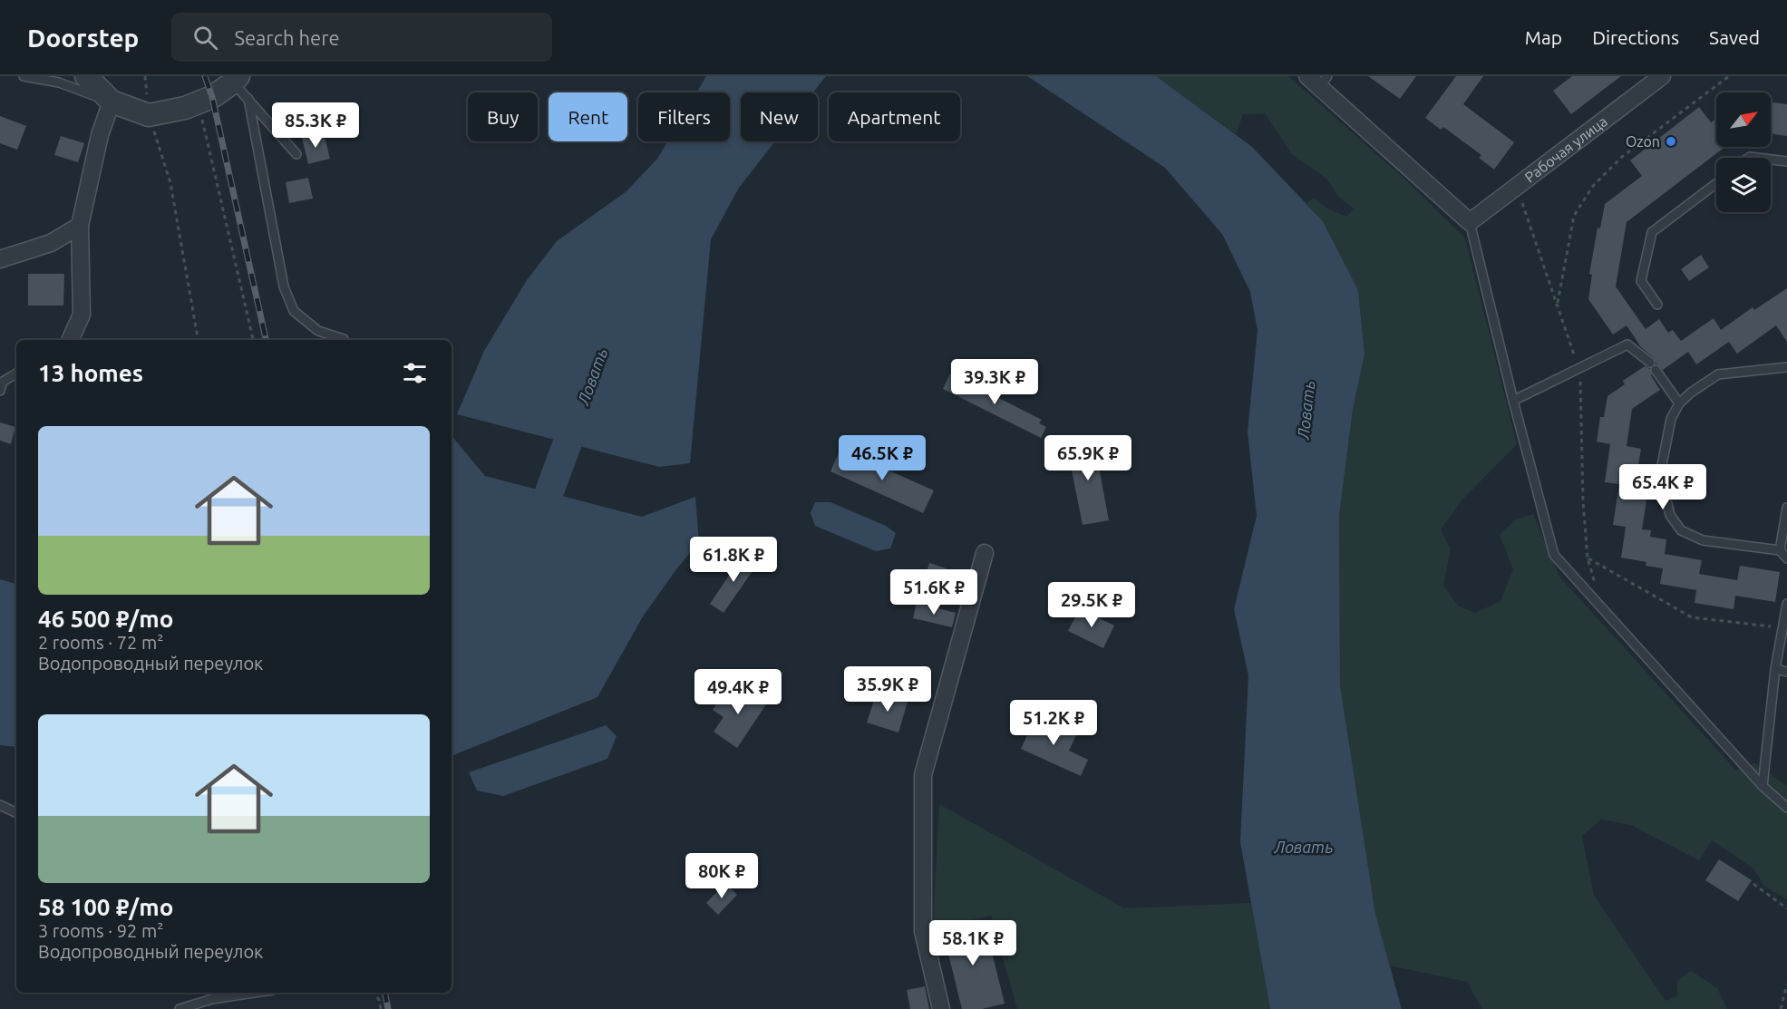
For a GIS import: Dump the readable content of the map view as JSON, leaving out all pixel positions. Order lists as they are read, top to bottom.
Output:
{
  "streets": {
    "street": ["Рабочая улица"]
  },
  "water": ["Ловать"],
  "places": ["Ozon"],
  "north": "top right",
  "page": {
    "header": "Doorstep",
    "search": "Search here",
    "nav": ["Map", "Directions", "Saved"],
    "chip": [
      "Buy",
      "Rent",
      "Filters",
      "New",
      "Apartment"
    ],
    "price": [
      "85.3K ₽",
      "39.3K ₽",
      "46.5K ₽",
      "65.9K ₽",
      "65.4K ₽",
      "61.8K ₽",
      "51.6K ₽",
      "29.5K ₽",
      "35.9K ₽",
      "49.4K ₽",
      "51.2K ₽",
      "80K ₽",
      "58.1K ₽"
    ],
    "heading": "13 homes",
    "list": [
      {
        "name": "46 500 ₽/mo",
        "note": "2 rooms · 72 m² · Водопроводный переулок"
      },
      {
        "name": "58 100 ₽/mo",
        "note": "3 rooms · 92 m² · Водопроводный переулок"
      }
    ]
  }
}
